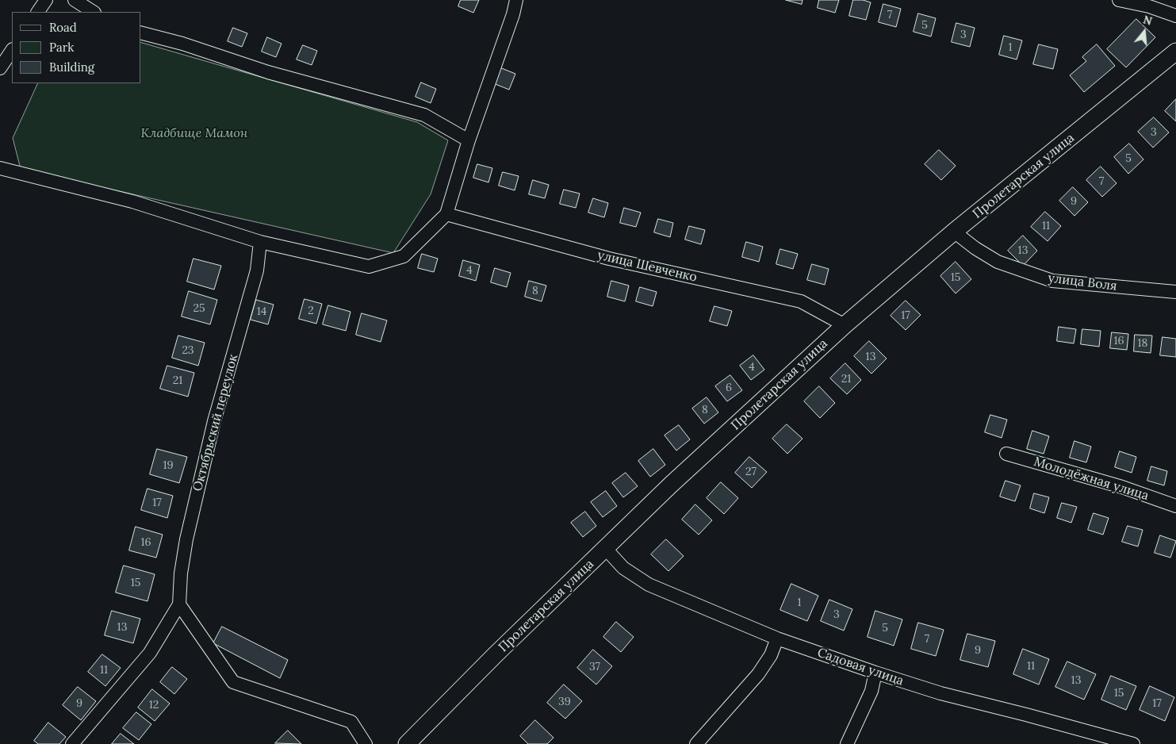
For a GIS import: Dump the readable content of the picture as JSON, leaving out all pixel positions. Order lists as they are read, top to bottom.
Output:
{
  "streets": {
    "street": [
      "Пролетарская улица",
      "улица Шевченко",
      "улица Воля",
      "Октябрьский переулок",
      "Молодёжная улица",
      "Садовая улица"
    ]
  },
  "crossings": [
    ["Пролетарская улица", "улица Шевченко"],
    ["Пролетарская улица", "улица Воля"],
    ["Пролетарская улица", "Садовая улица"]
  ],
  "parks": ["Кладбище Мамон"],
  "house_numbers": [
    "7",
    "5",
    "3",
    "1",
    "3",
    "5",
    "7",
    "9",
    "11",
    "13",
    "4",
    "15",
    "8",
    "25",
    "2",
    "14",
    "17",
    "16",
    "18",
    "23",
    "13",
    "4",
    "21",
    "21",
    "6",
    "8",
    "19",
    "27",
    "17",
    "16",
    "15",
    "1",
    "3",
    "13",
    "5",
    "7",
    "9",
    "11",
    "37",
    "11",
    "13",
    "15",
    "39",
    "9",
    "17",
    "12"
  ],
  "legend": ["Road", "Park", "Building"],
  "north": "top"
}
